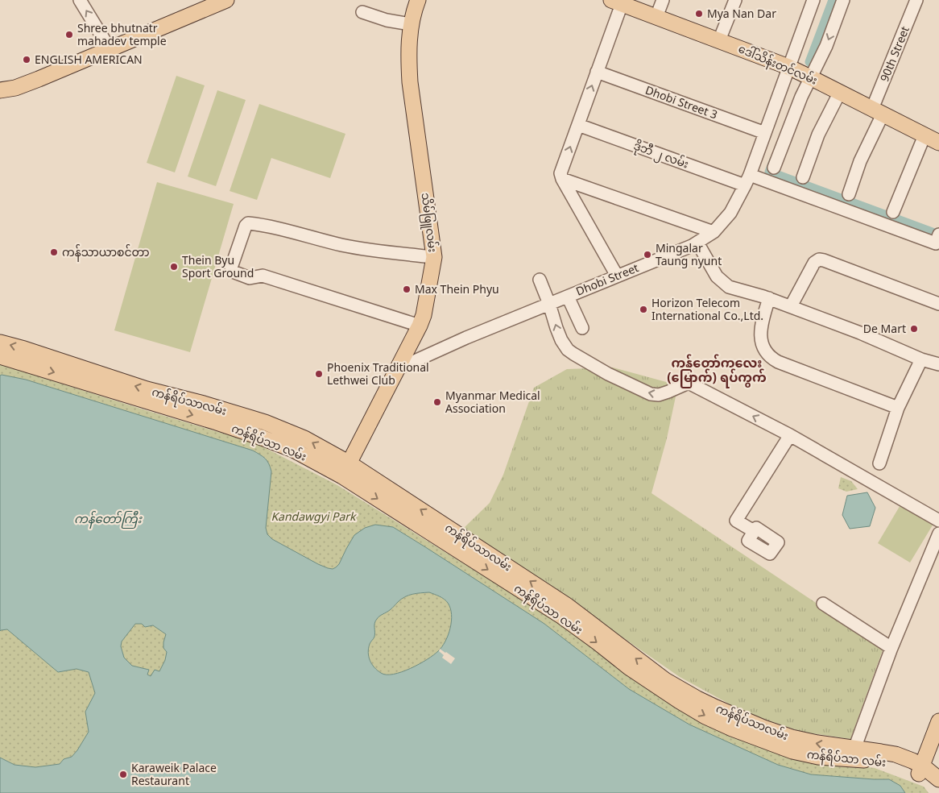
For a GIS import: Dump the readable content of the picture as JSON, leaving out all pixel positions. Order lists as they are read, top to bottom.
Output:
{
  "streets": {
    "main road": [
      "ဒေါ်သိန်းတင်လမ်း",
      "သိမ်ဖြူလမ်း",
      "ကန်ရိပ်သာလမ်း",
      "ကန်ရိပ်သာ လမ်း"
    ],
    "street": [
      "90th Street",
      "Dhobi Street 3",
      "ဒိုဘီ ၂ လမ်း",
      "Dhobi Street"
    ]
  },
  "crossings": [
    ["90th Street", "ဒေါ်သိန်းတင်လမ်း"],
    ["ဒေါ်သိန်းတင်လမ်း", "Dhobi Street"],
    ["Dhobi Street 3", "Dhobi Street"],
    ["ဒိုဘီ ၂ လမ်း", "Dhobi Street"],
    ["သိမ်ဖြူလမ်း", "Dhobi Street"],
    ["သိမ်ဖြူလမ်း", "ကန်ရိပ်သာလမ်း"],
    ["သိမ်ဖြူလမ်း", "ကန်ရိပ်သာ လမ်း"],
    ["ကန်ရိပ်သာလမ်း", "ကန်ရိပ်သာ လမ်း"]
  ],
  "one_way": ["ကန်ရိပ်သာလမ်း", "ကန်ရိပ်သာ လမ်း"],
  "districts": ["ကန်တော်ကလေး (မြောက်) ရပ်ကွက်"],
  "water": ["ကန်တော်ကြီး"],
  "parks": ["Kandawgyi Park"],
  "places": [
    "Mya Nan Dar",
    "Shree bhutnatr mahadev temple",
    "ENGLISH AMERICAN",
    "ကန်သာယာစင်တာ",
    "Mingalar Taung nyunt",
    "Thein Byu Sport Ground",
    "Max Thein Phyu",
    "Horizon Telecom International Co.,Ltd.",
    "De Mart",
    "Phoenix Traditional Lethwei Club",
    "Myanmar Medical Association",
    "Karaweik Palace Restaurant"
  ]
}
